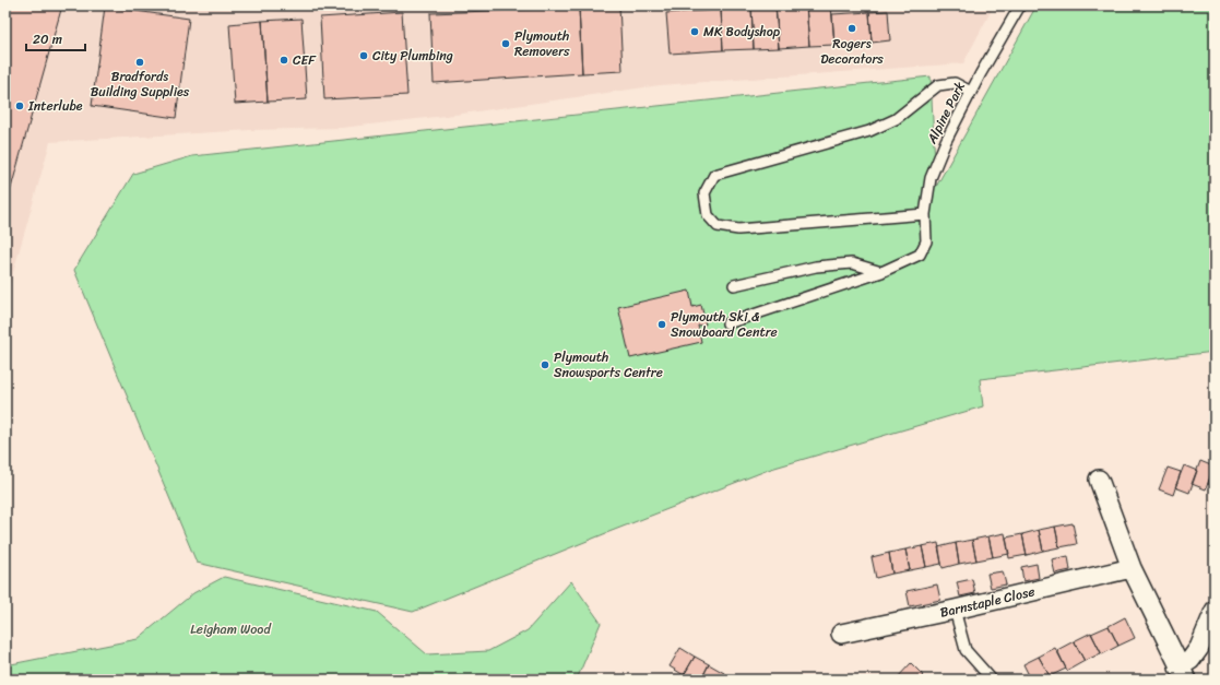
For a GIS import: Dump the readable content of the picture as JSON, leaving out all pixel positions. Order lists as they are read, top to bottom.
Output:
{
  "streets": {
    "street": ["Barnstaple Close"],
    "lane": ["Alpine Park"]
  },
  "parks": ["Leigham Wood"],
  "places": [
    "Rogers Decorators",
    "MK Bodyshop",
    "Plymouth Removers",
    "City Plumbing",
    "CEF",
    "Bradfords Building Supplies",
    "Interlube",
    "Plymouth Ski & Snowboard Centre",
    "Plymouth Snowsports Centre"
  ],
  "scale_bar": "20 m"
}
